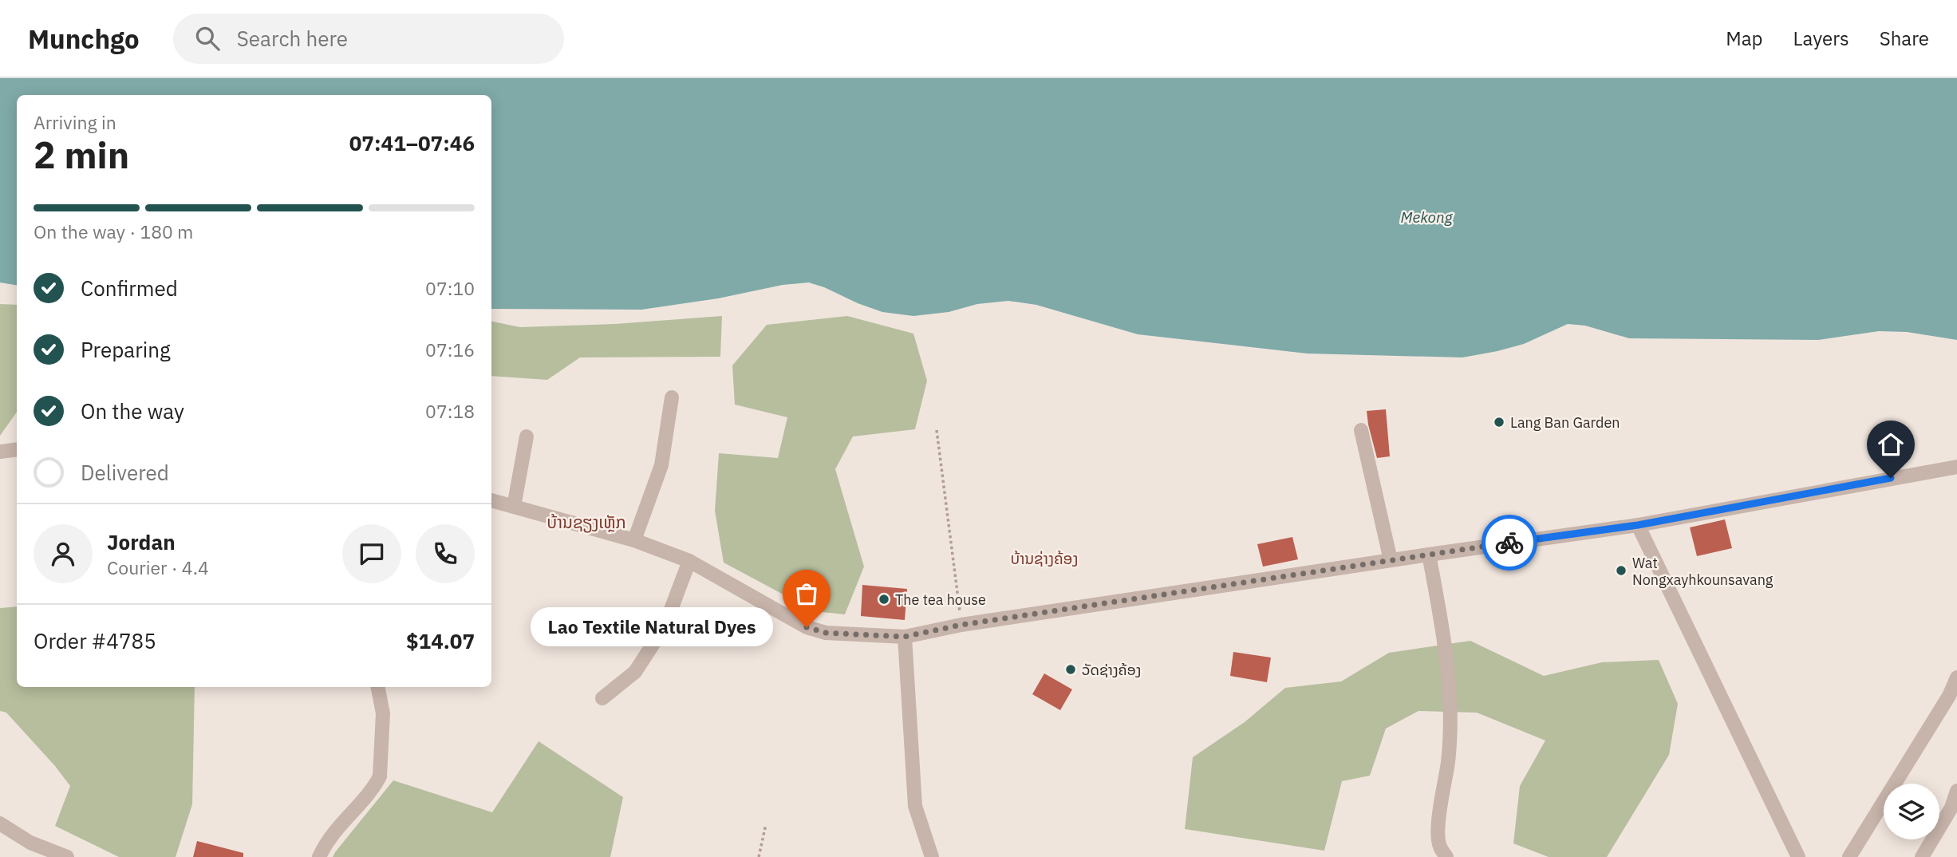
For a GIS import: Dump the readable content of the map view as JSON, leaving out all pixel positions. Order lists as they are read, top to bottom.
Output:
{
  "districts": ["ບ້ານຊຽງເຫຼັກ", "ບ້ານຊ່າງຄ້ອງ"],
  "water": ["Mekong"],
  "places": [
    "Lang Ban Garden",
    "Wat Nongxayhkounsavang",
    "The tea house",
    "Lao Textile Natural Dyes",
    "ວັດຊ່າງຄ້ອງ"
  ],
  "page": {
    "header": "Munchgo",
    "search": "Search here",
    "nav": ["Map", "Layers", "Share"],
    "heading": ["2 min", "Arriving in", "07:41–07:46"],
    "panel": [
      "Jordan",
      "Courier · 4.4",
      "Order #4785",
      "$14.07"
    ],
    "bar": "On the way · 180 m",
    "list": [
      ["Confirmed", "07:10"],
      ["Preparing", "07:16"],
      ["On the way", "07:18"],
      "Delivered"
    ],
    "bubble": "Lao Textile Natural Dyes"
  }
}
